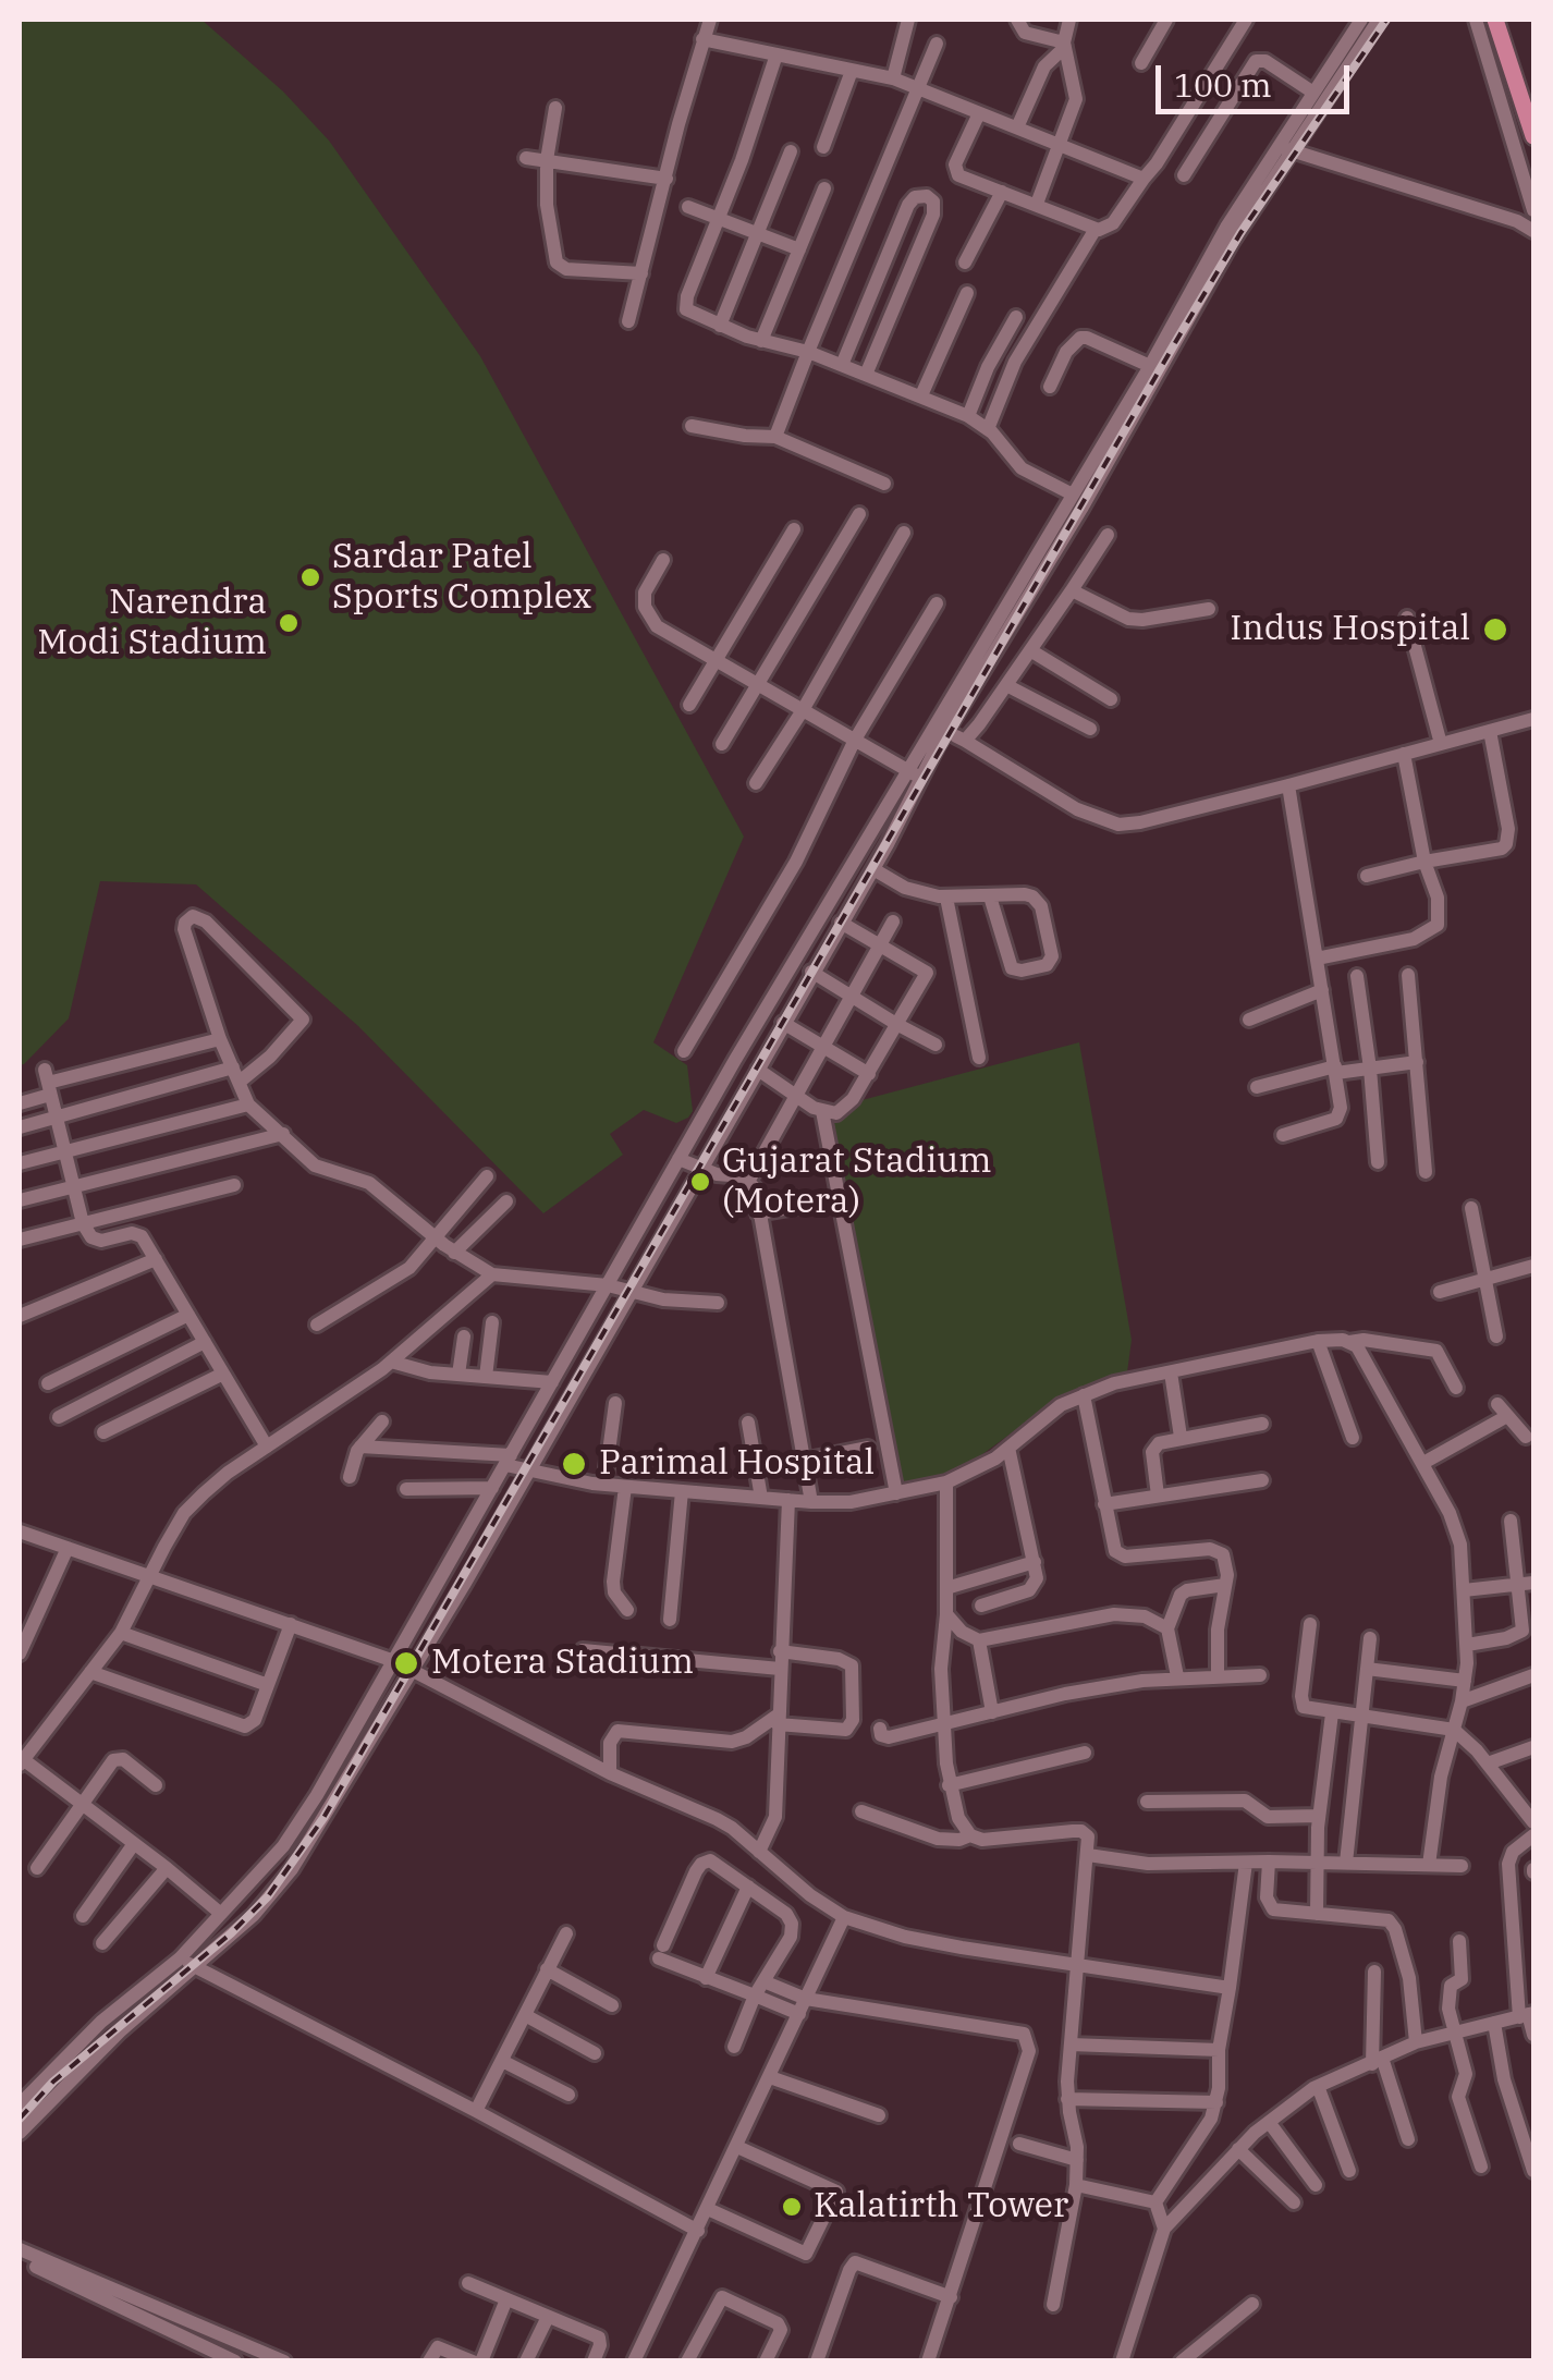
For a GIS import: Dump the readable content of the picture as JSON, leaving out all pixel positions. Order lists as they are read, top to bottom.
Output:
{
  "places": [
    "Sardar Patel Sports Complex",
    "Narendra Modi Stadium",
    "Indus Hospital",
    "Gujarat Stadium (Motera)",
    "Parimal Hospital",
    "Motera Stadium",
    "Kalatirth Tower"
  ],
  "scale_bar": "100 m"
}
